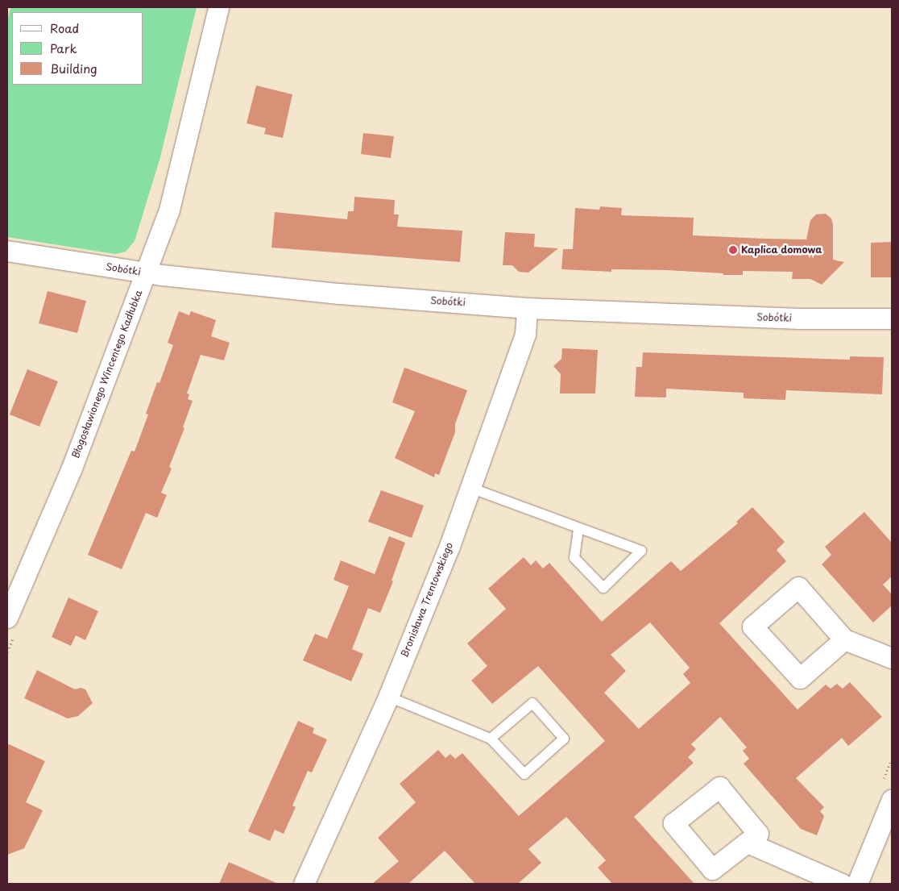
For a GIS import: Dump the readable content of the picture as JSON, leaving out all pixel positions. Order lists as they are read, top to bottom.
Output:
{
  "streets": {
    "street": ["Sobótki", "Błogosławionego Wincentego Kadłubka", "Bronisława Trentowskiego"]
  },
  "crossings": [
    ["Sobótki", "Błogosławionego Wincentego Kadłubka"],
    ["Sobótki", "Bronisława Trentowskiego"]
  ],
  "places": ["Kaplica domowa"],
  "legend": ["Road", "Park", "Building"]
}
